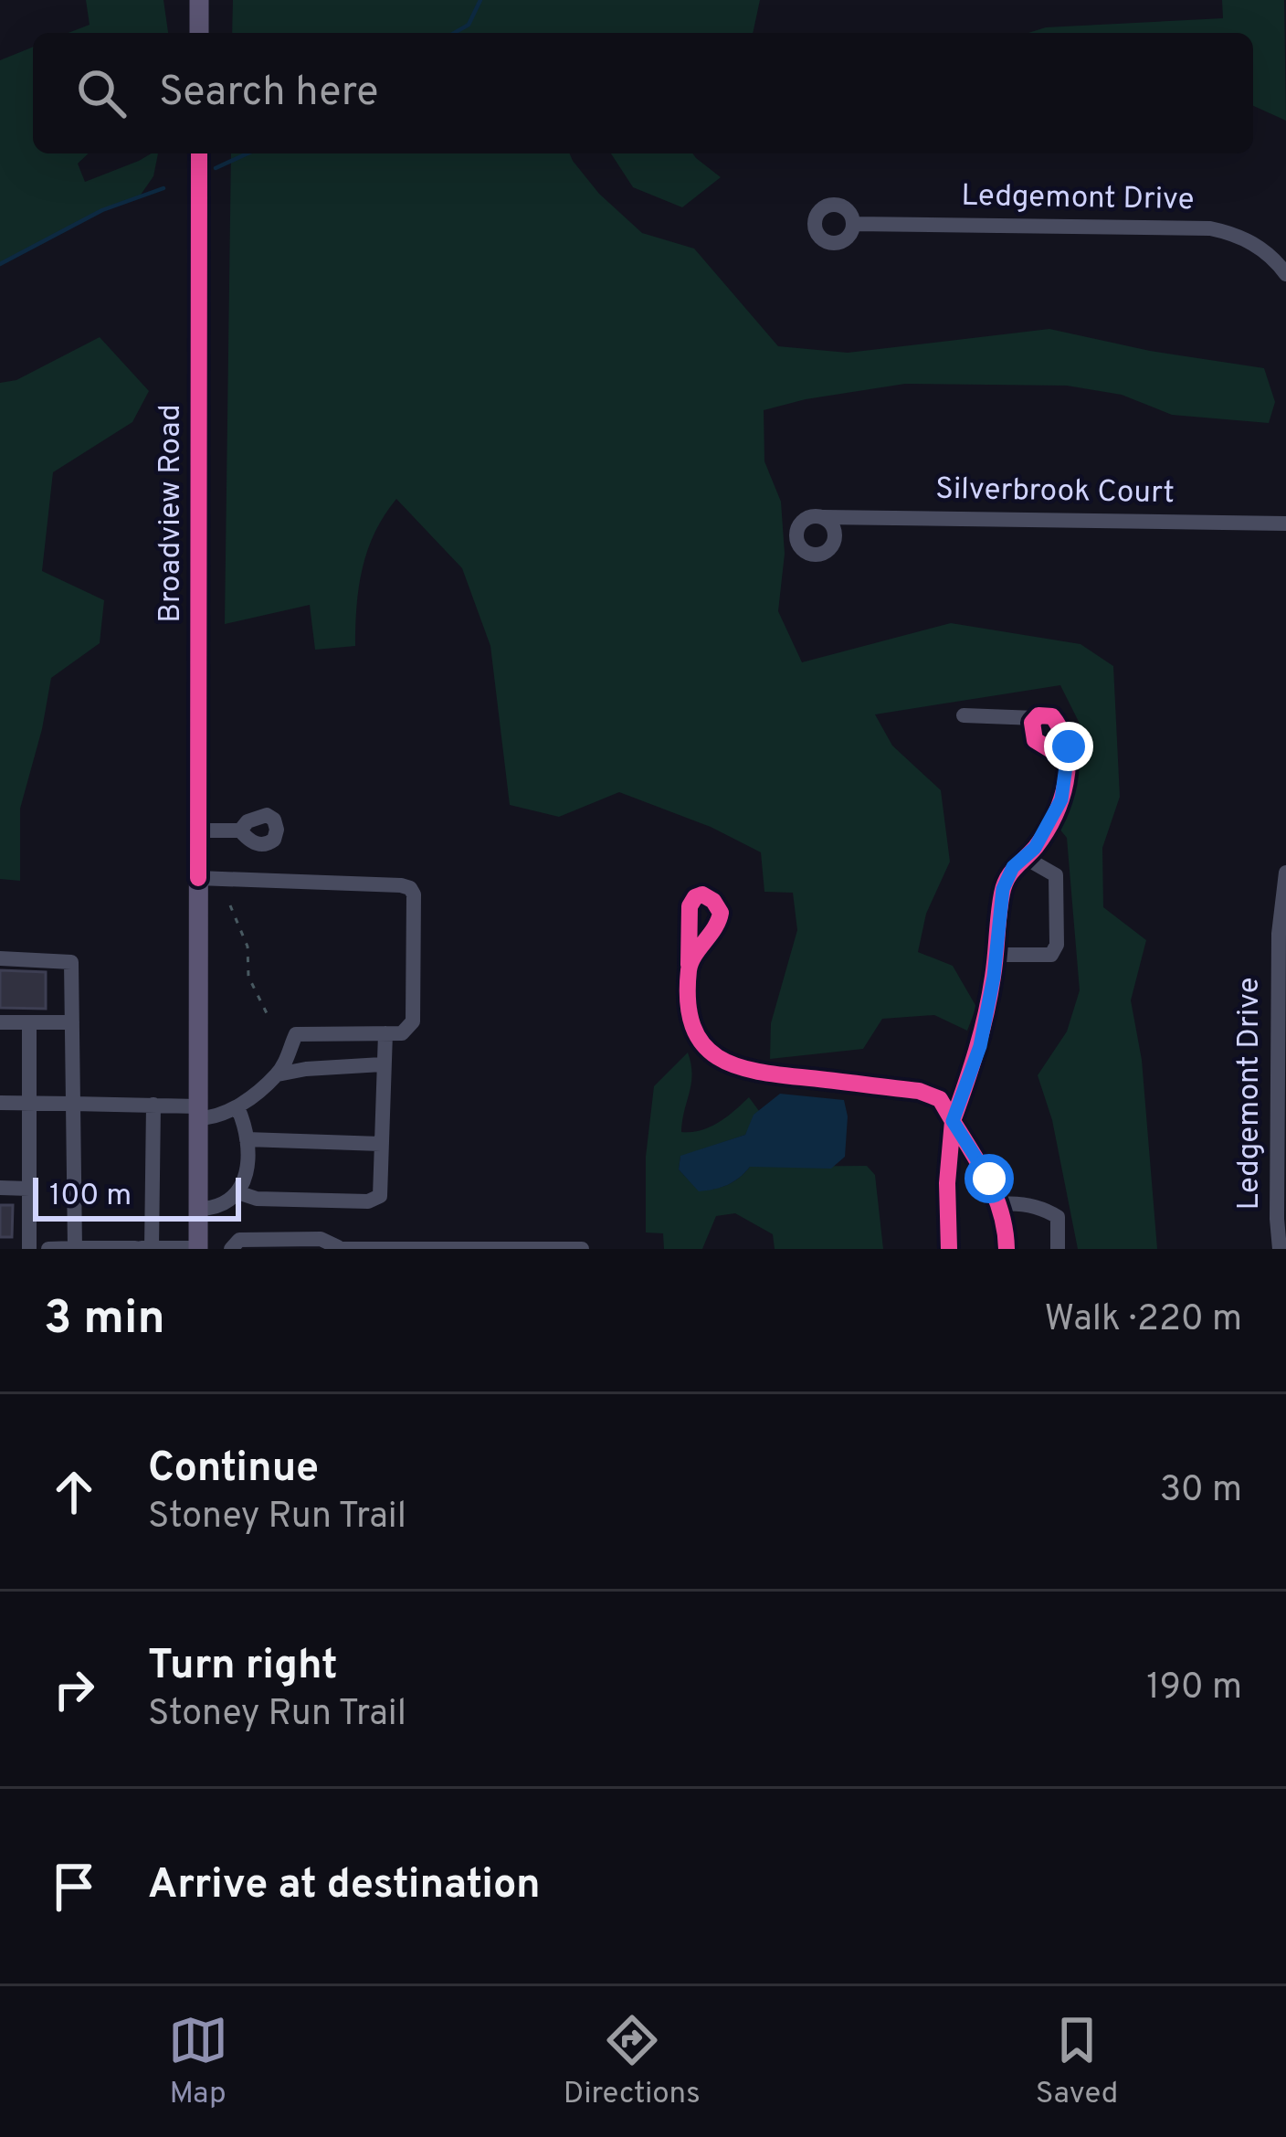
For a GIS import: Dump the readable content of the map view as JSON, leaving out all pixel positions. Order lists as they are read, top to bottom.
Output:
{
  "streets": {
    "main road": ["Broadview Road"],
    "street": ["Ledgemont Drive", "Silverbrook Court"]
  },
  "scale_bar": "100 m",
  "page": {
    "search": "Search here",
    "scale": "100 m",
    "heading": ["3 min", "Walk · 220 m"],
    "list": [
      ["Continue", "Stoney Run Trail", "30 m"],
      ["Turn right", "Stoney Run Trail", "190 m"],
      "Arrive at destination"
    ],
    "nav": ["Map", "Directions", "Saved"]
  }
}
